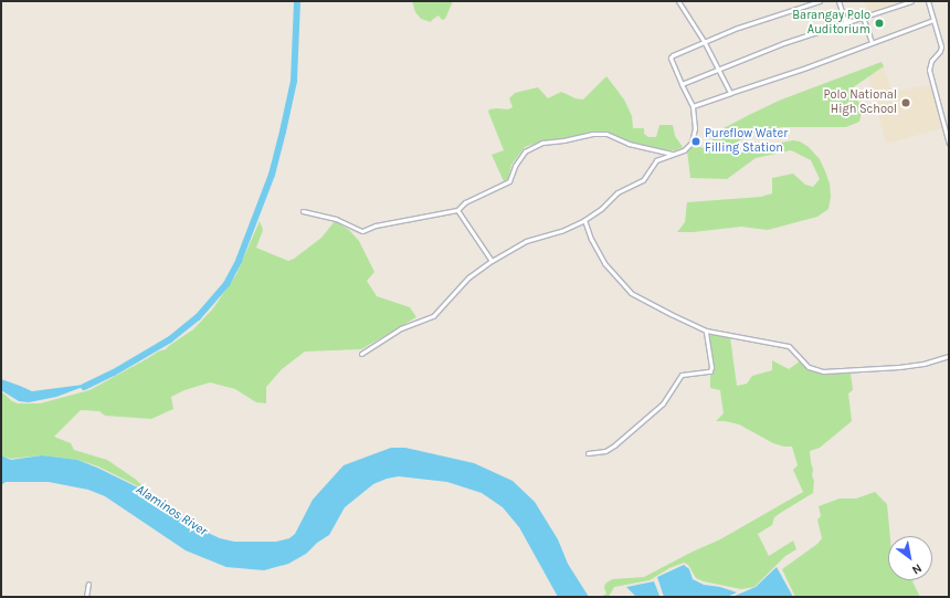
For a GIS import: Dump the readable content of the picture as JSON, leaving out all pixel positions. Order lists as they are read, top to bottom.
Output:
{
  "water": ["Alaminos River"],
  "places": ["Barangay Polo Auditorium", "Polo National High School", "Pureflow Water Filling Station"],
  "north": "bottom right"
}
